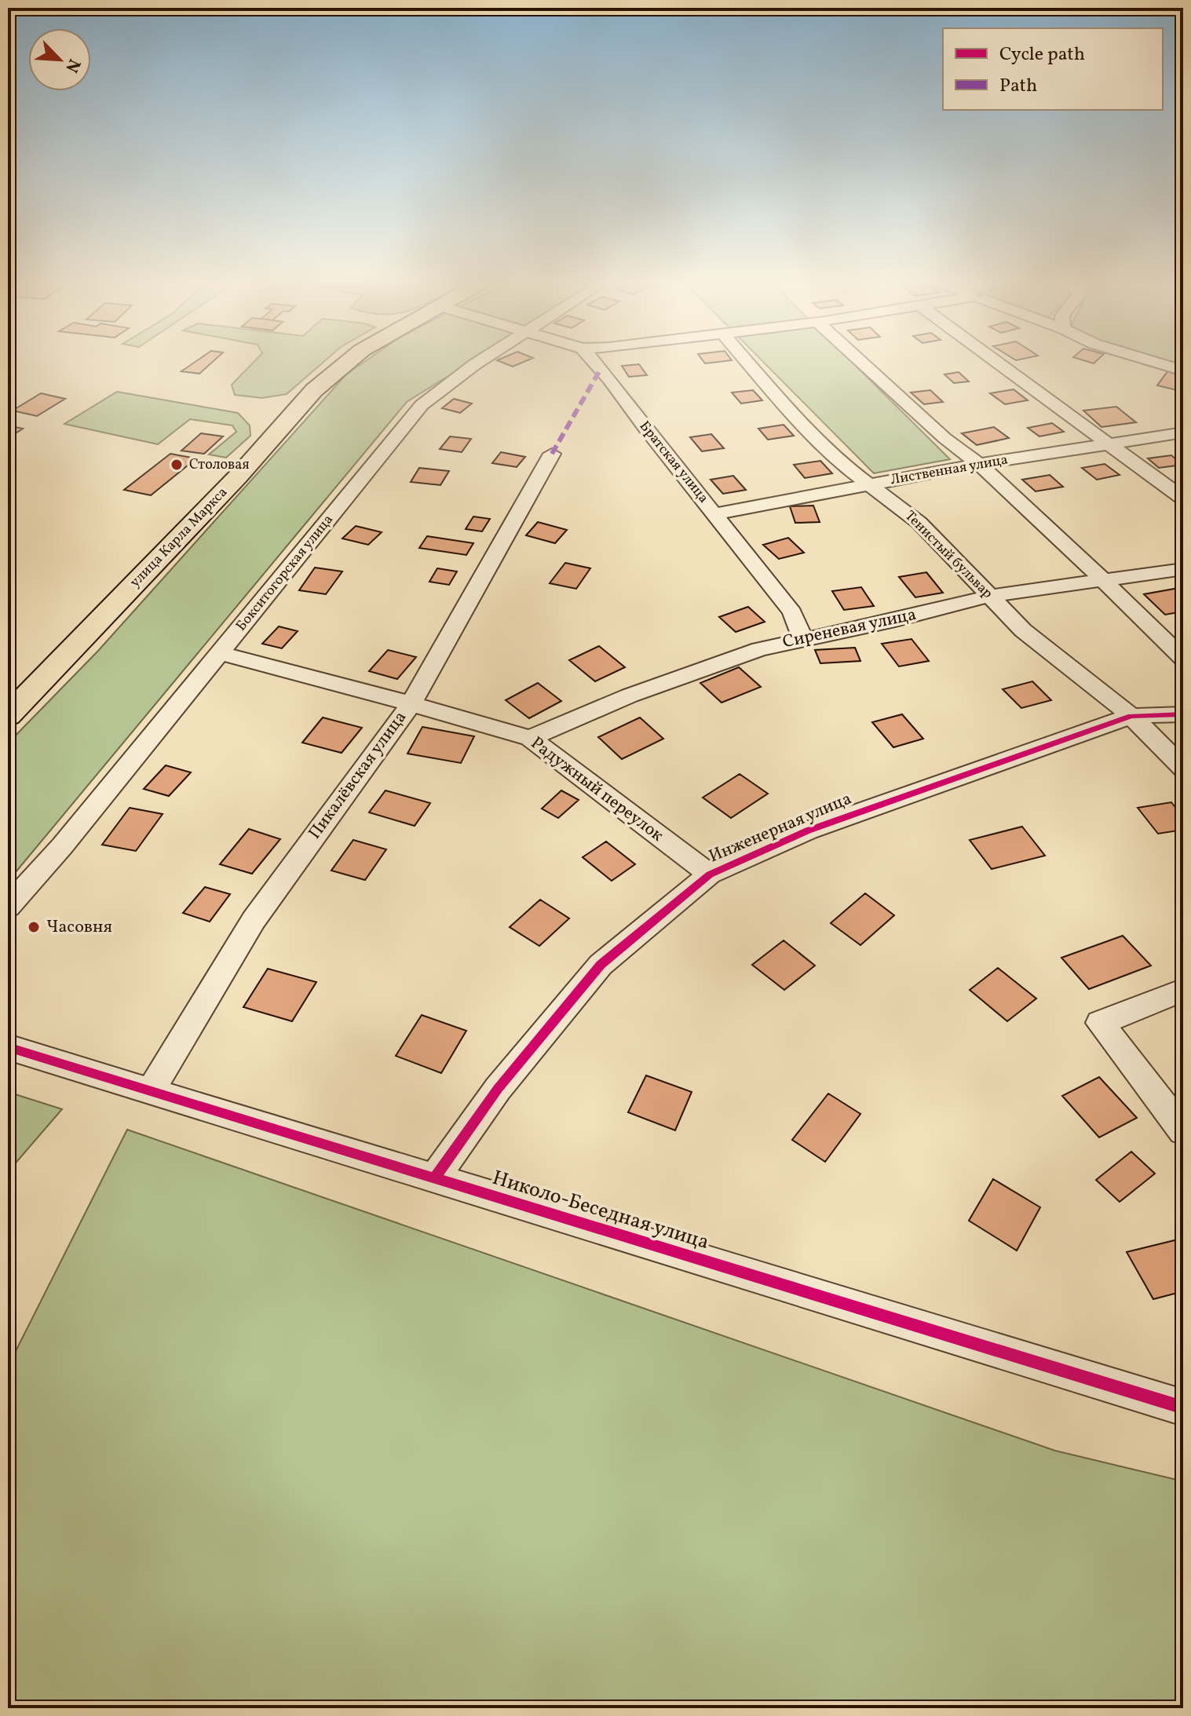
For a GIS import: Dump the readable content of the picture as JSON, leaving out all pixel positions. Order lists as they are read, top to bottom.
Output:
{
  "streets": {
    "main road": ["улица Карла Маркса"],
    "street": [
      "Братская улица",
      "Лиственная улица",
      "Тенистый бульвар",
      "Бокситогорская улица",
      "Сиреневая улица",
      "Пикалёвская улица",
      "Радужный переулок",
      "Инженерная улица",
      "Николо-Беседная улица"
    ]
  },
  "crossings": [
    ["Братская улица", "Лиственная улица"],
    ["Братская улица", "Сиреневая улица"],
    ["Лиственная улица", "Тенистый бульвар"],
    ["Тенистый бульвар", "Сиреневая улица"],
    ["Тенистый бульвар", "Инженерная улица"],
    ["Бокситогорская улица", "Радужный переулок"],
    ["Сиреневая улица", "Радужный переулок"],
    ["Пикалёвская улица", "Радужный переулок"],
    ["Пикалёвская улица", "Николо-Беседная улица"],
    ["Радужный переулок", "Инженерная улица"],
    ["Инженерная улица", "Николо-Беседная улица"]
  ],
  "places": ["Столовая", "Часовня"],
  "legend": ["Cycle path", "Path"],
  "north": "bottom right"
}
